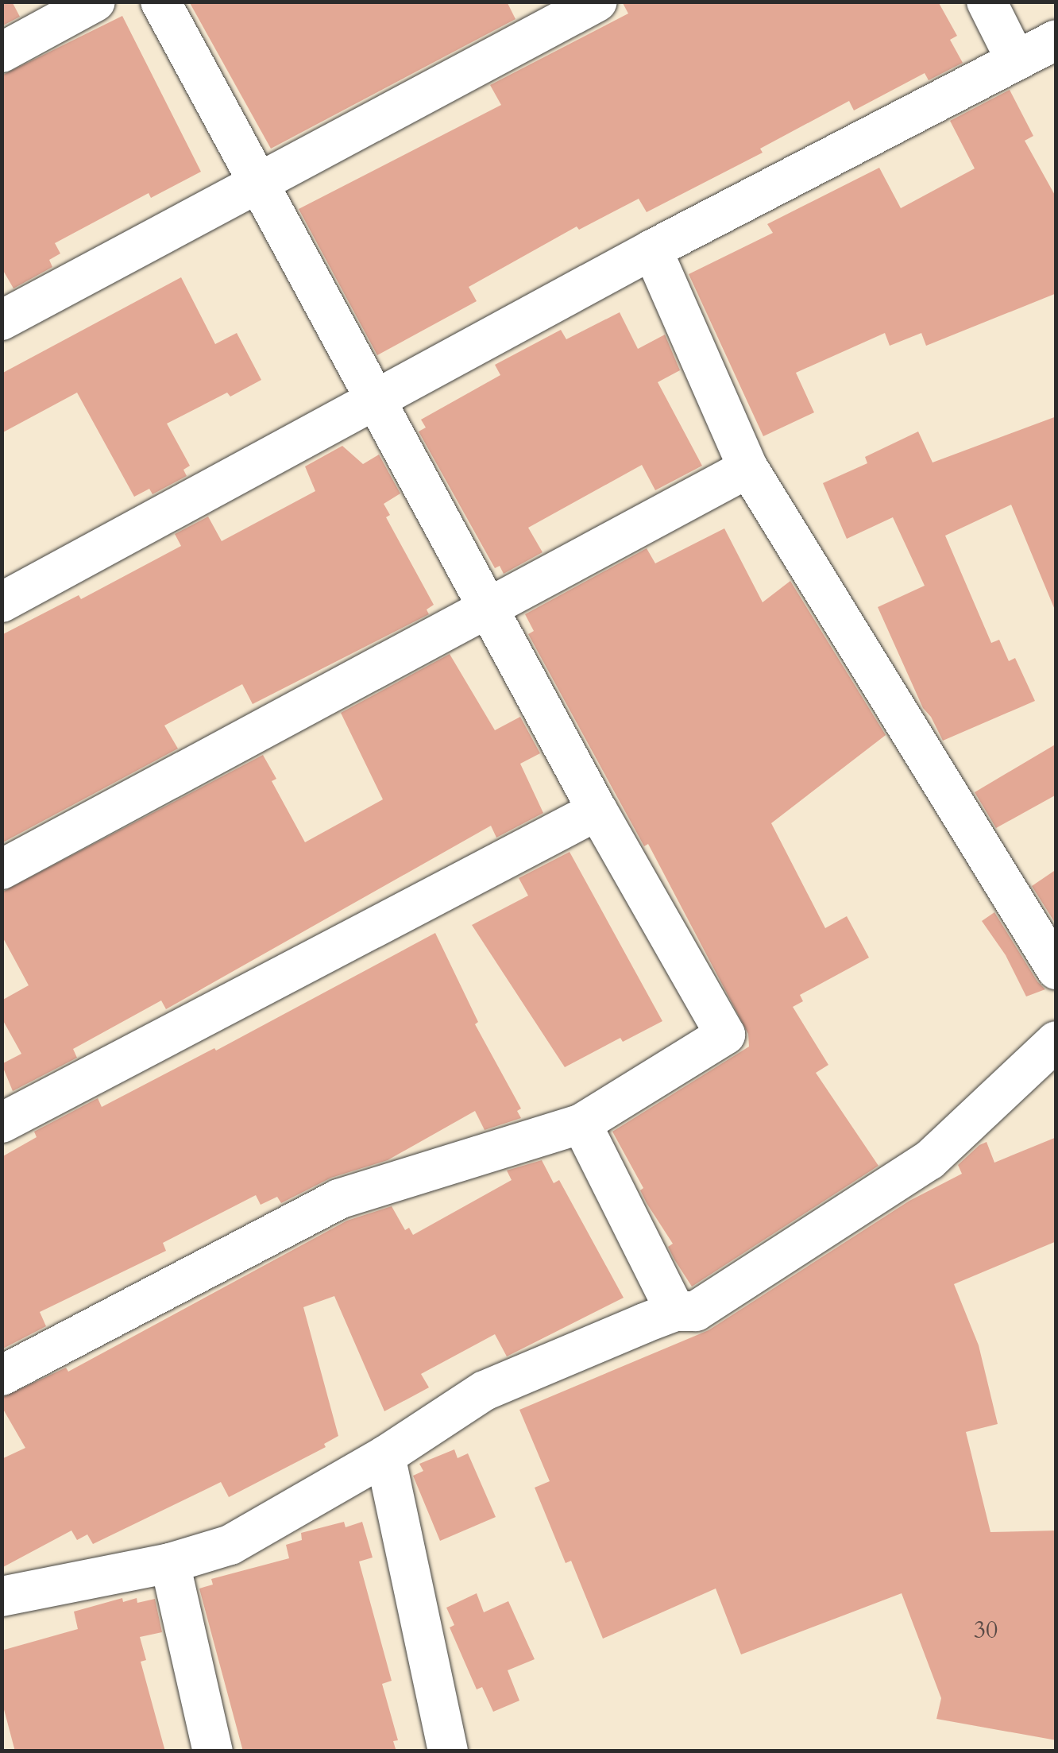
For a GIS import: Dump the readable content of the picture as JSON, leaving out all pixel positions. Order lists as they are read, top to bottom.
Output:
{
  "house_numbers": ["30"]
}
